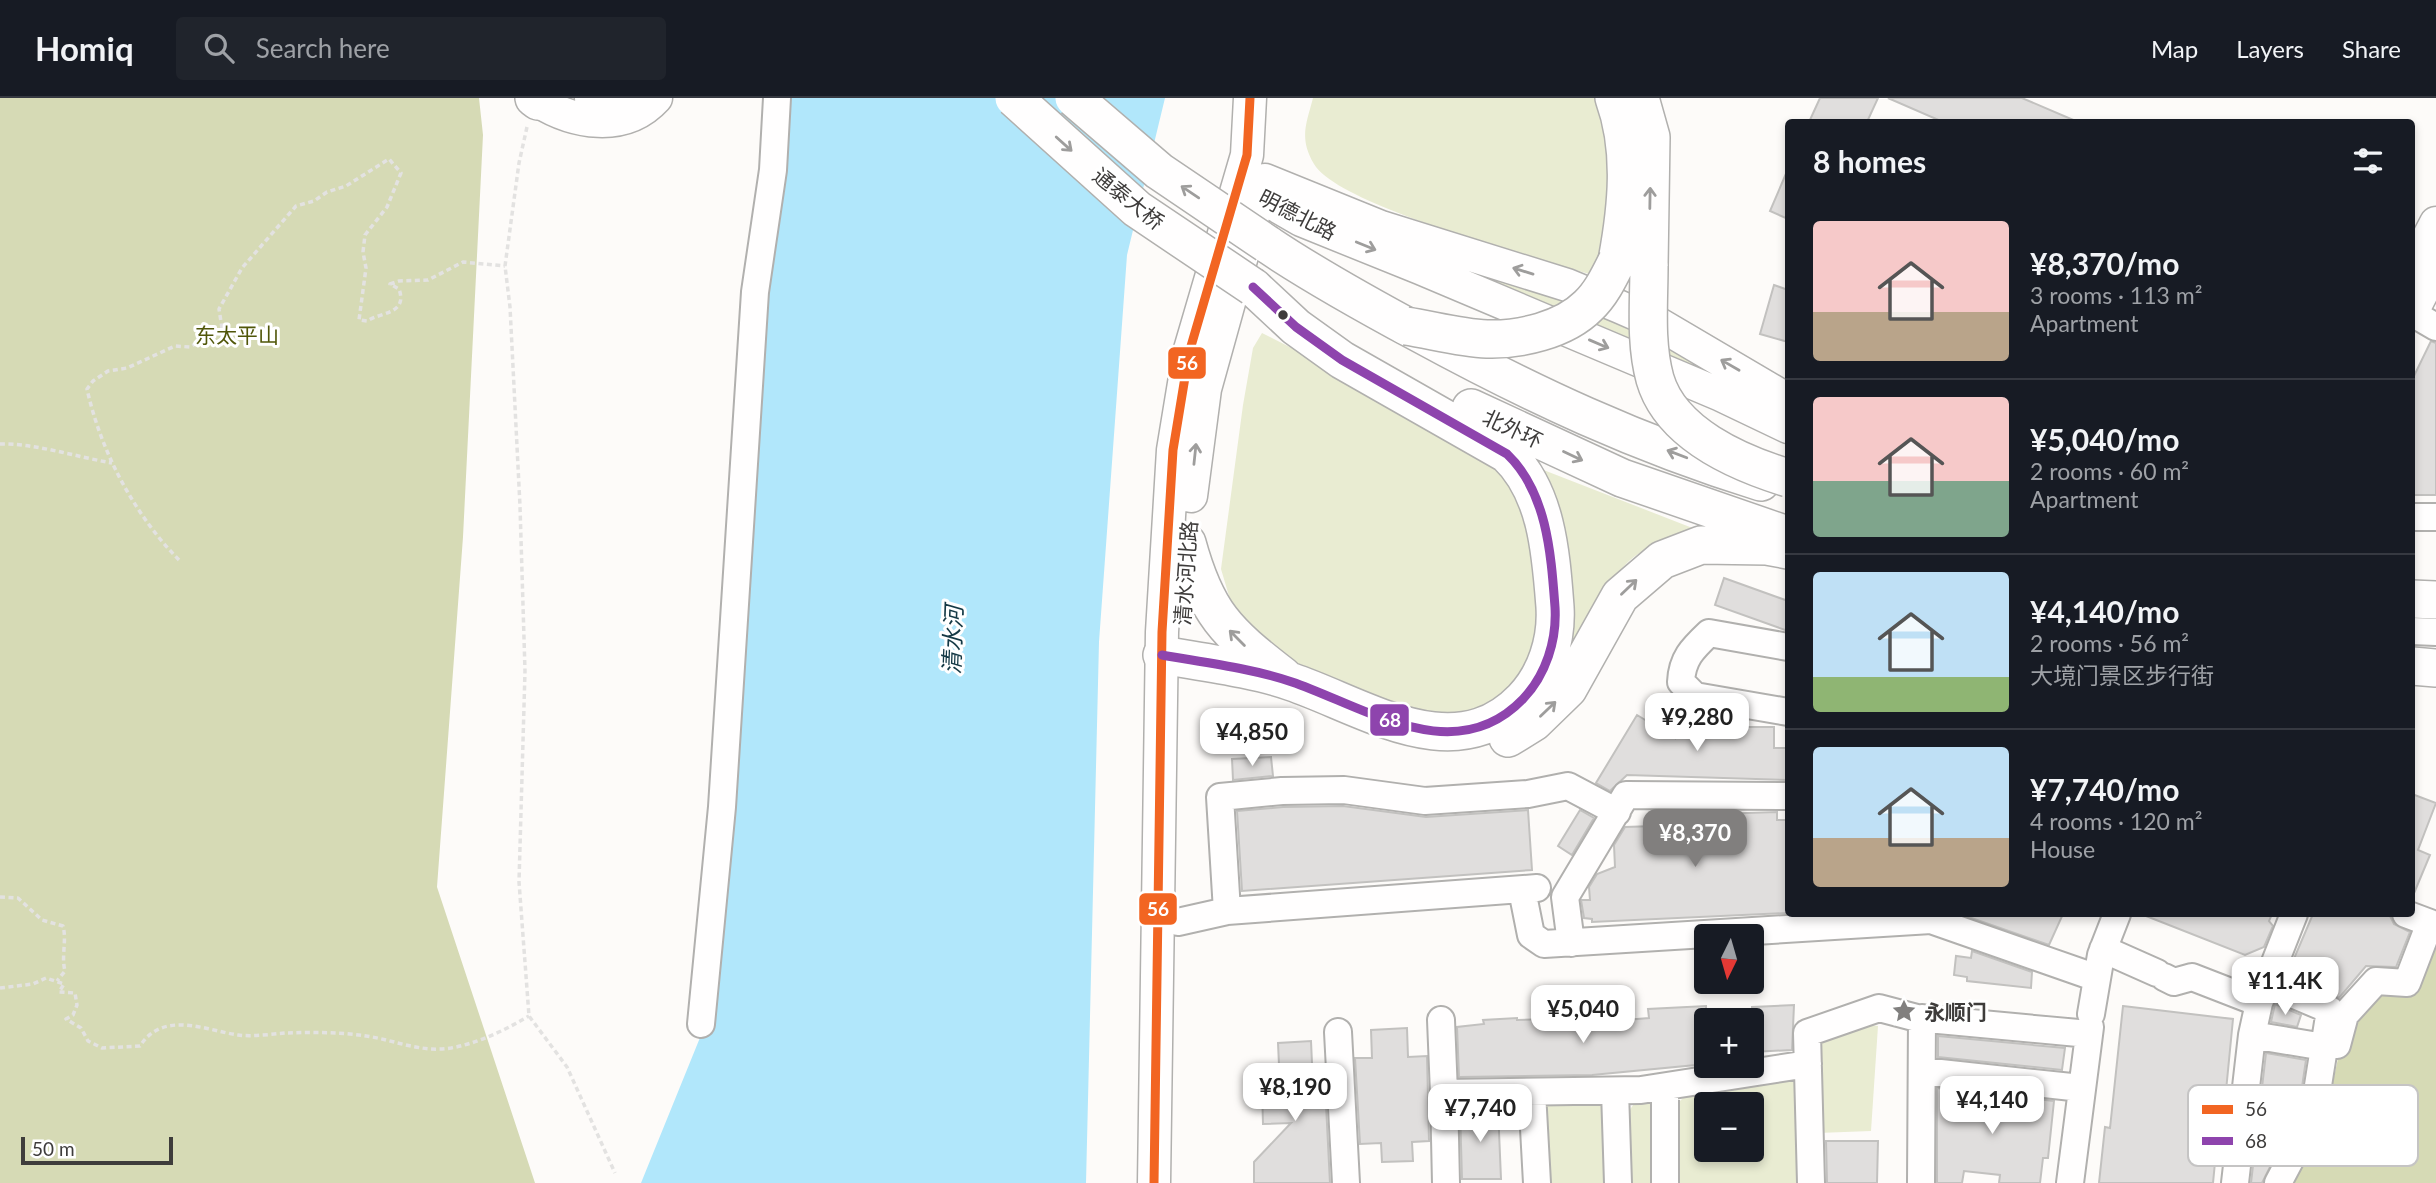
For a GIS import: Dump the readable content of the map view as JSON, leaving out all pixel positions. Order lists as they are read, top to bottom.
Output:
{
  "streets": {
    "highway": ["通泰大桥", "北外环"],
    "main road": ["明德北路", "清水河北路"]
  },
  "crossings": [
    ["通泰大桥", "北外环"],
    ["明德北路", "清水河北路"]
  ],
  "water": ["清水河"],
  "parks": ["东太平山"],
  "places": {
    "place": ["永顺门"]
  },
  "lines": ["transit line 56", "transit line 68"],
  "legend": ["56", "68"],
  "scale_bar": "50 m",
  "north": "bottom",
  "page": {
    "header": "Homiq",
    "search": "Search here",
    "nav": ["Map", "Layers", "Share"],
    "heading": "8 homes",
    "list": [
      {
        "name": "¥8,370/mo",
        "note": "3 rooms · 113 m² · Apartment"
      },
      {
        "name": "¥5,040/mo",
        "note": "2 rooms · 60 m² · Apartment"
      },
      {
        "name": "¥4,140/mo",
        "note": "2 rooms · 56 m² · 大境门景区步行街"
      },
      {
        "name": "¥7,740/mo",
        "note": "4 rooms · 120 m² · House"
      }
    ],
    "price": [
      "¥9,280",
      "¥4,850",
      "¥8,370",
      "¥11.4K",
      "¥5,040",
      "¥8,190",
      "¥4,140",
      "¥7,740"
    ],
    "map_buttons": ["+", "−"],
    "scale": "50 m"
  }
}
